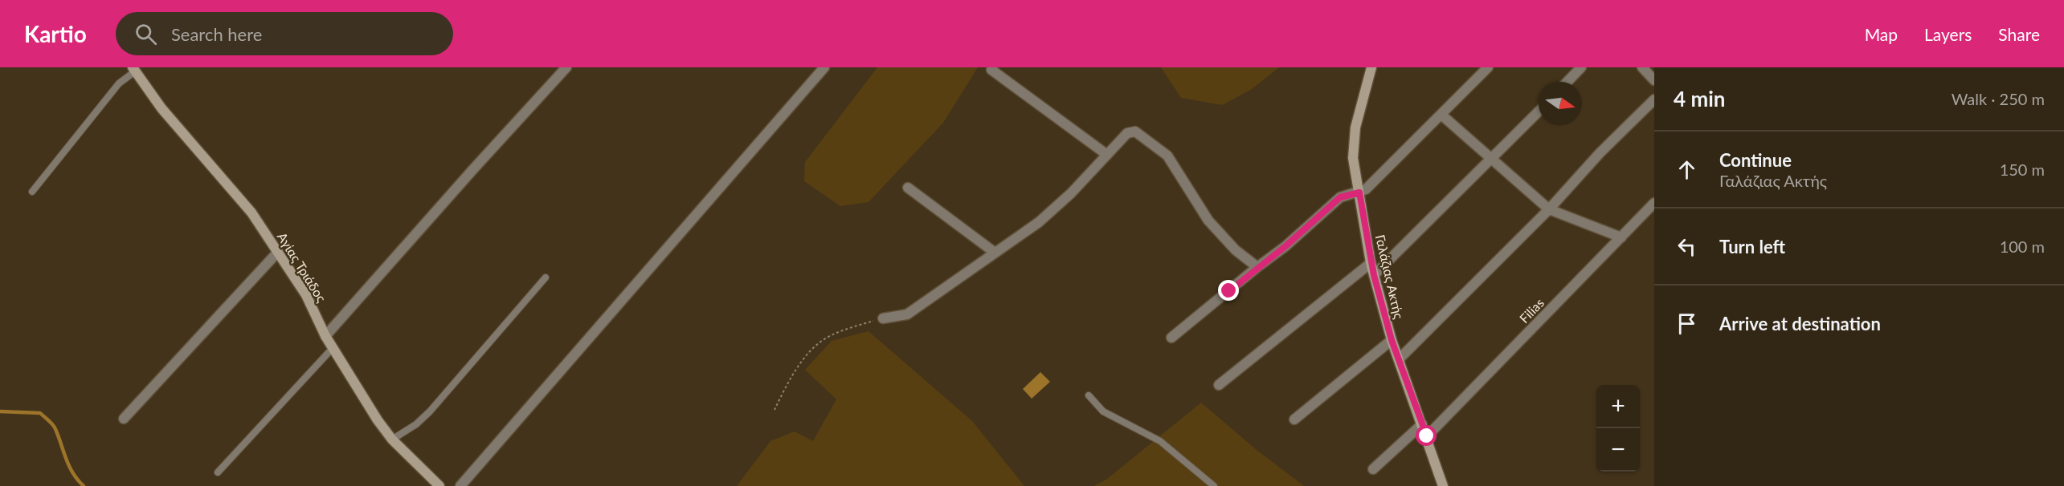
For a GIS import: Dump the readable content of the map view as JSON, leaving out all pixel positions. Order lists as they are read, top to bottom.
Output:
{
  "streets": {
    "street": ["Αγίας Τριάδος", "Γαλάζιας Ακτής", "Filias"]
  },
  "crossings": [
    ["Γαλάζιας Ακτής", "Filias"]
  ],
  "north": "right",
  "page": {
    "header": "Kartio",
    "search": "Search here",
    "nav": ["Map", "Layers", "Share"],
    "heading": ["4 min", "Walk · 250 m"],
    "list": [
      ["Continue", "Γαλάζιας Ακτής", "150 m"],
      ["Turn left", "100 m"],
      "Arrive at destination"
    ],
    "map_buttons": ["+", "−"]
  }
}
